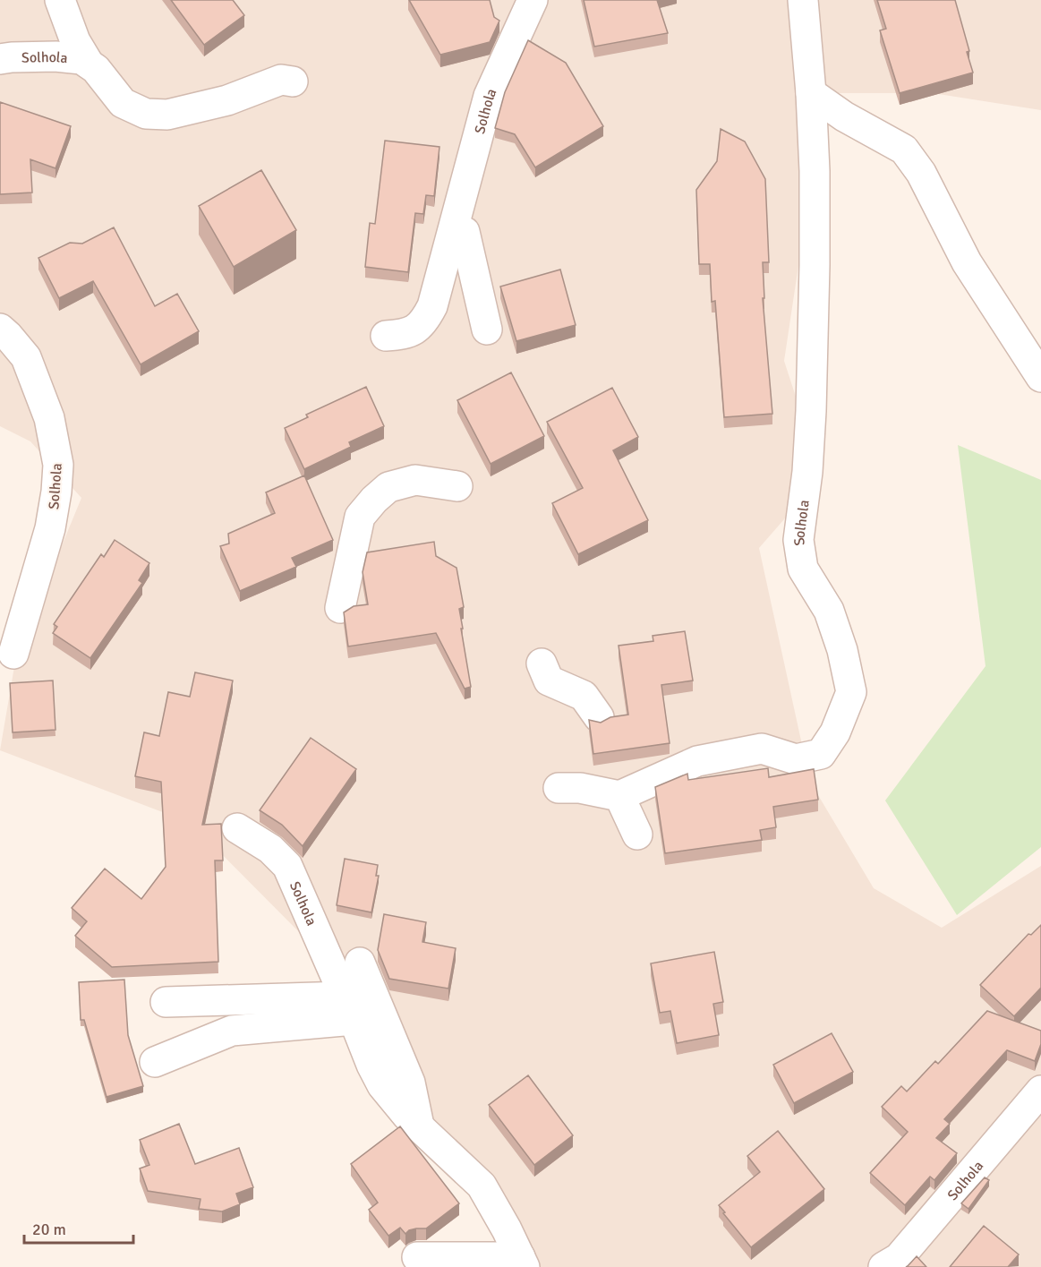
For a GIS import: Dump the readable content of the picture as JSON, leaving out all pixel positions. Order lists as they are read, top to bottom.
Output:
{
  "streets": {
    "lane": ["Solhola"]
  },
  "scale_bar": "20 m"
}
